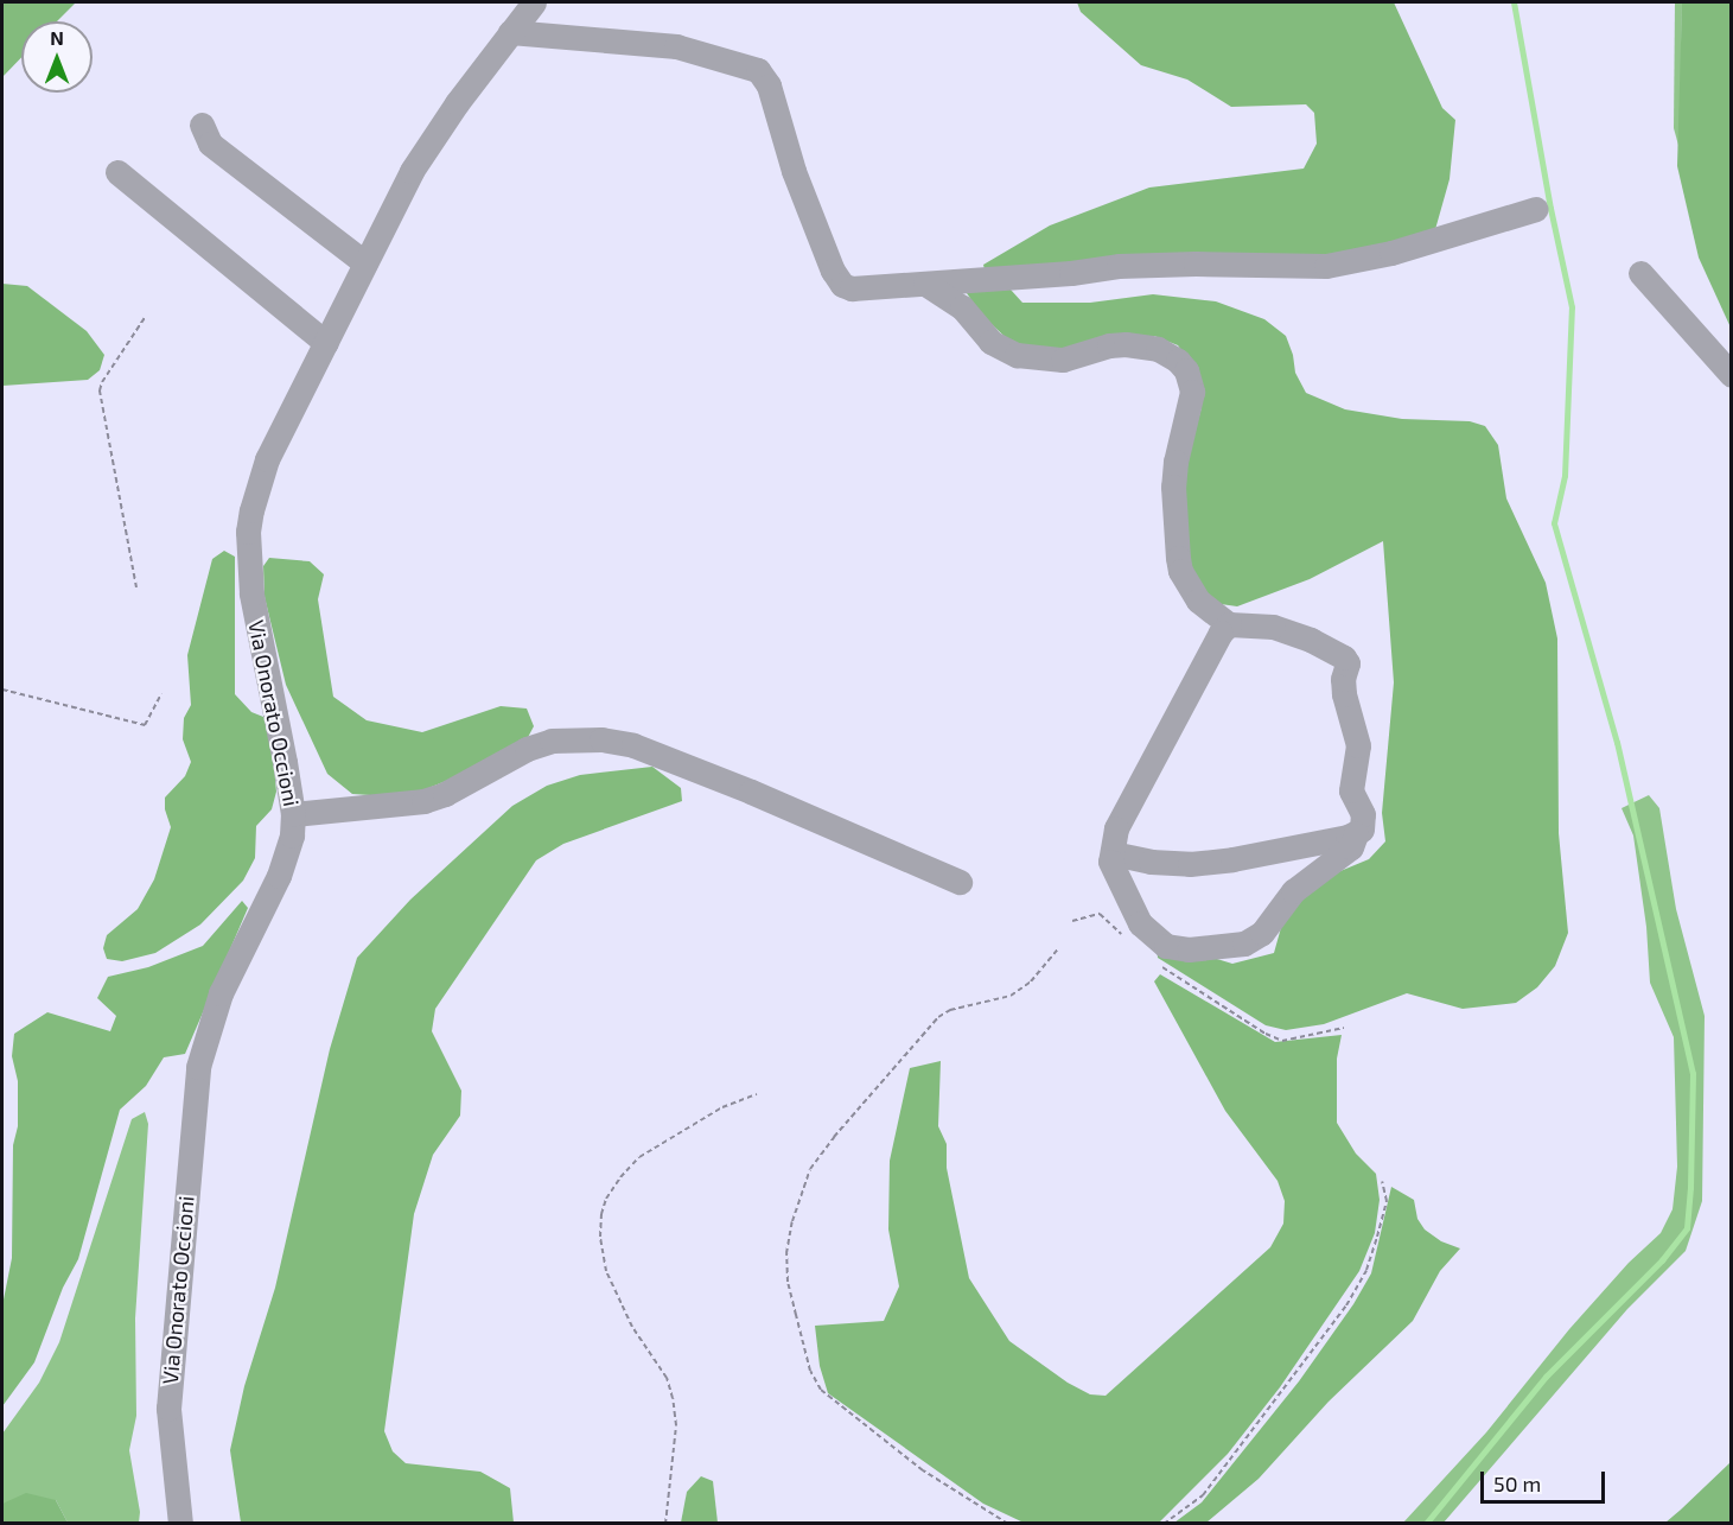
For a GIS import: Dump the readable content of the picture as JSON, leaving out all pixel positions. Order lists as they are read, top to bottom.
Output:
{
  "streets": {
    "street": ["Via Onorato Occioni"]
  },
  "scale_bar": "50 m",
  "north": "top"
}
